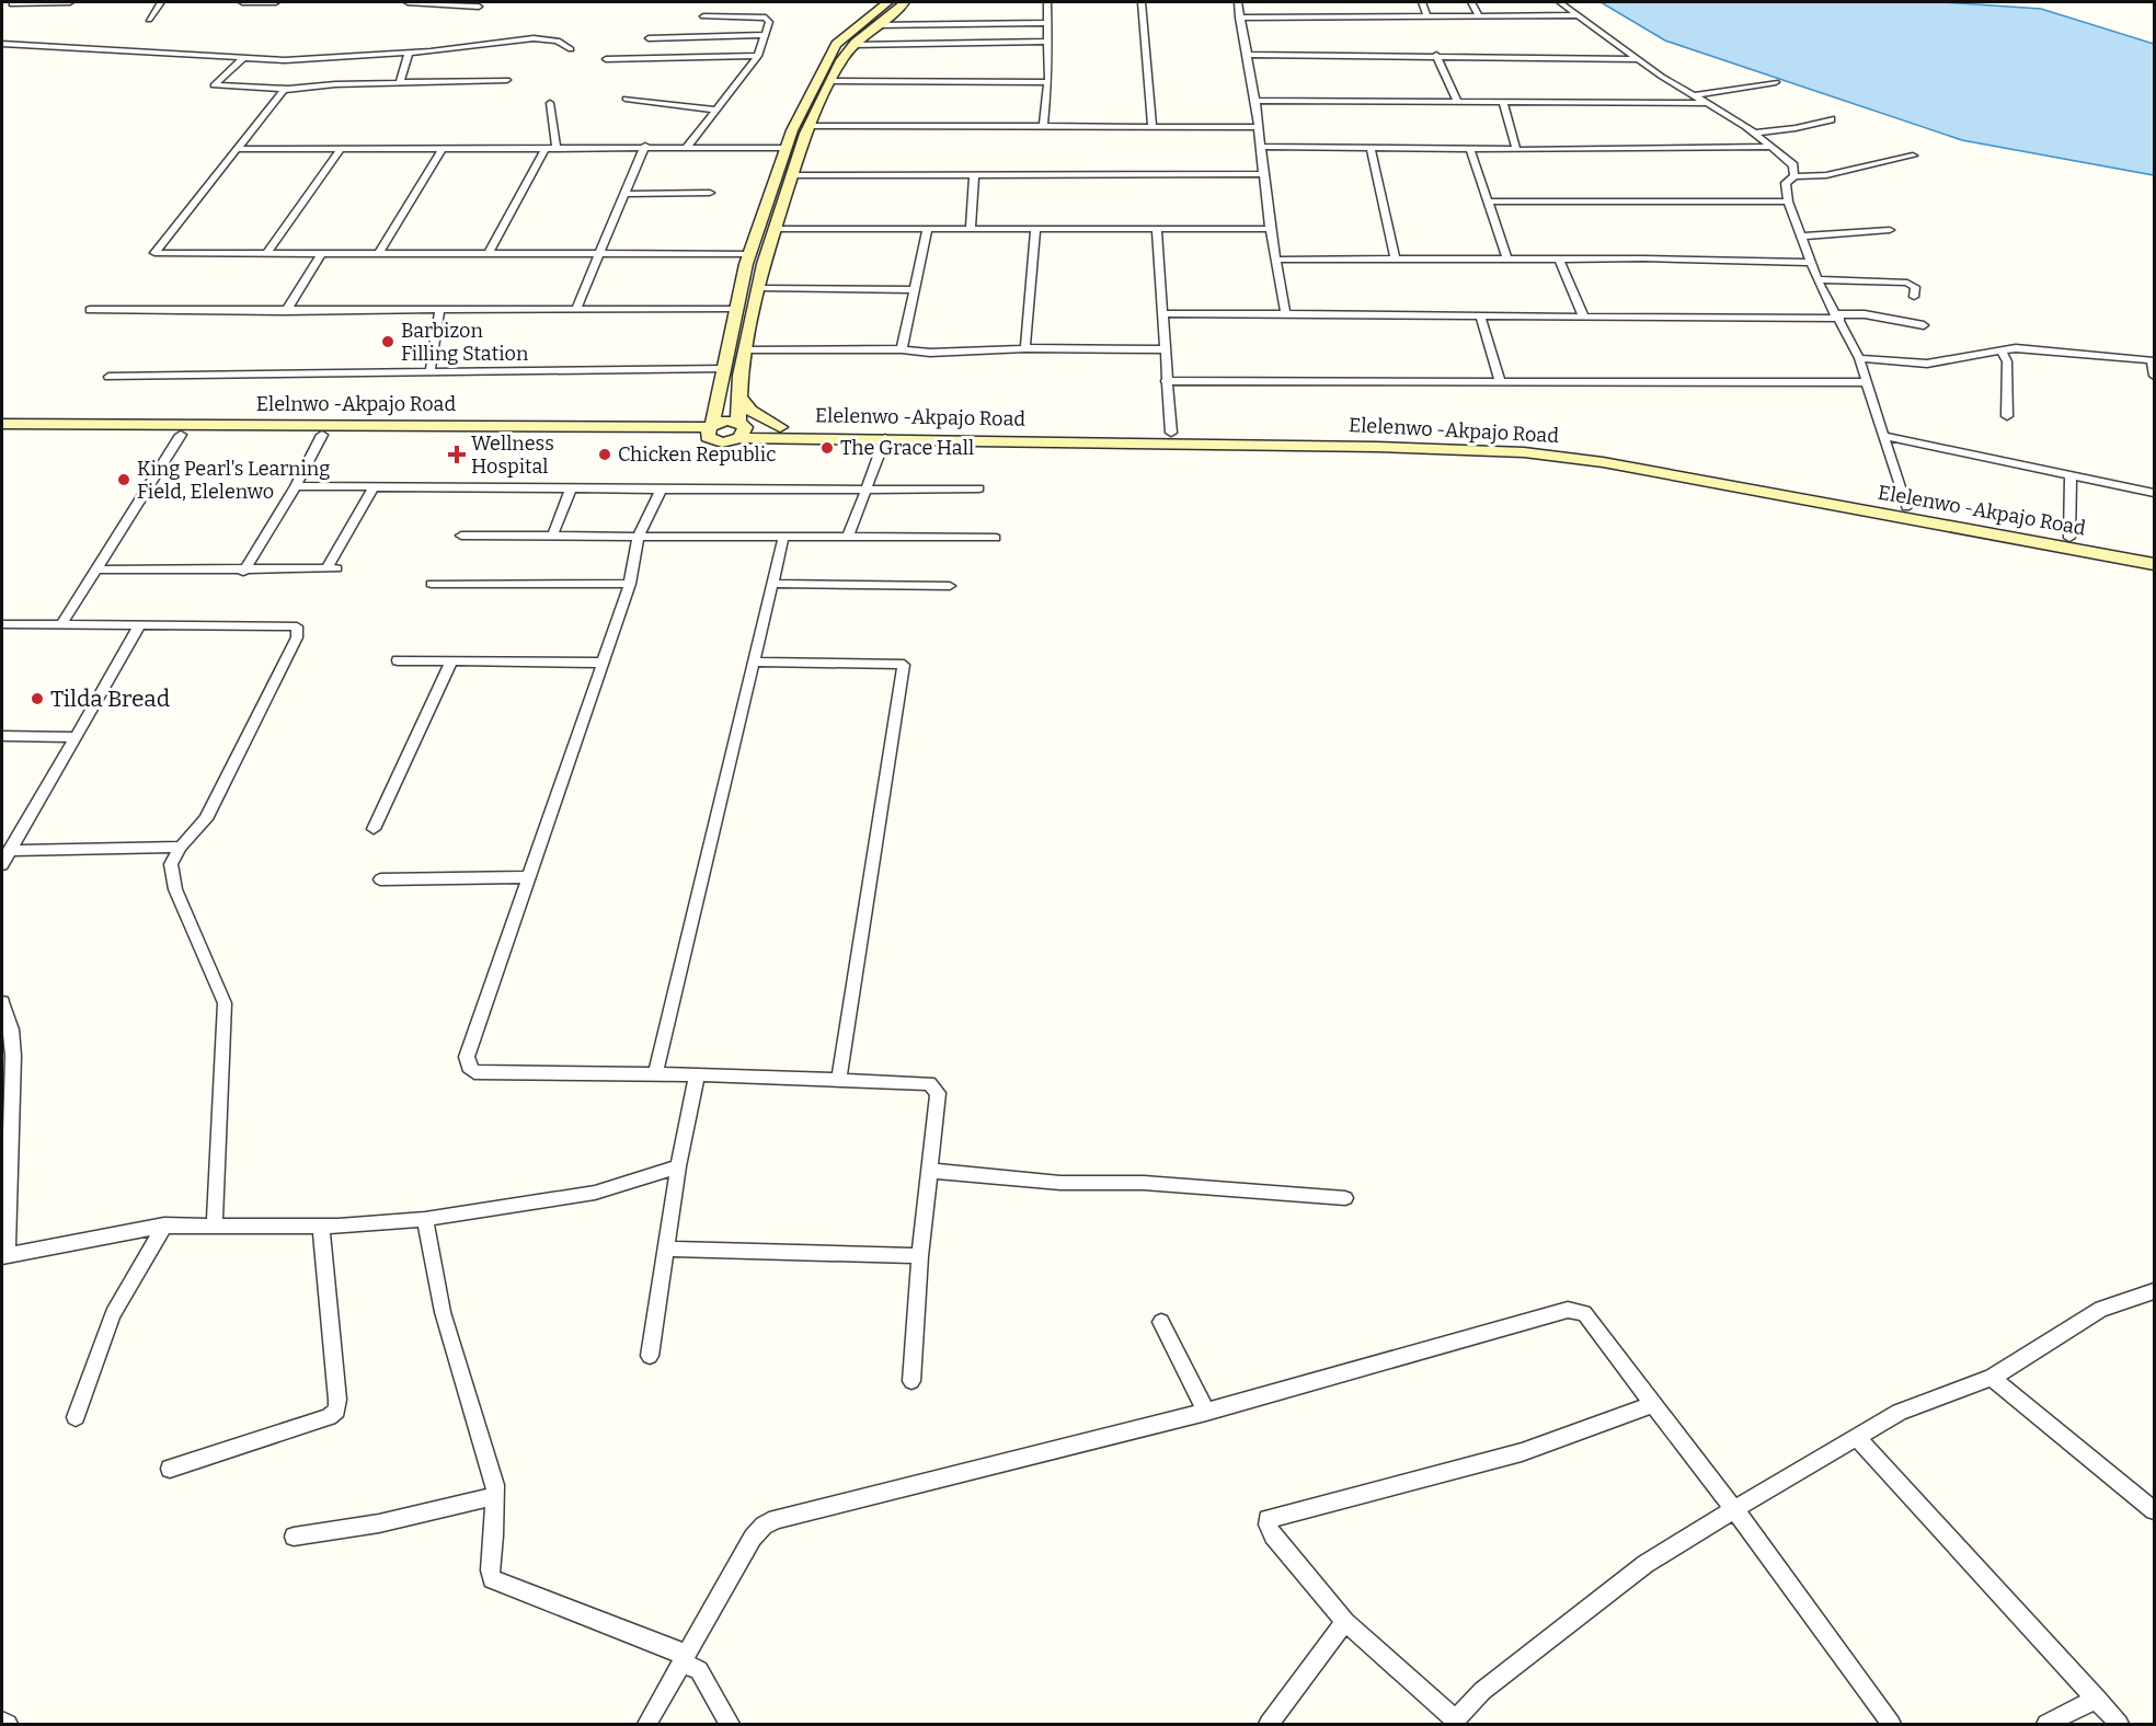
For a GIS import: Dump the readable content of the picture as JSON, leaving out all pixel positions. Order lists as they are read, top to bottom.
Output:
{
  "streets": {
    "main road": ["Elelnwo -Akpajo Road", "Elelenwo -Akpajo Road"]
  },
  "places": {
    "other": [
      "Barbizon Filling Station",
      "The Grace Hall",
      "Chicken Republic",
      "King Pearl's Learning Field, Elelenwo",
      "Tilda Bread"
    ],
    "health": ["Wellness Hospital"]
  }
}
